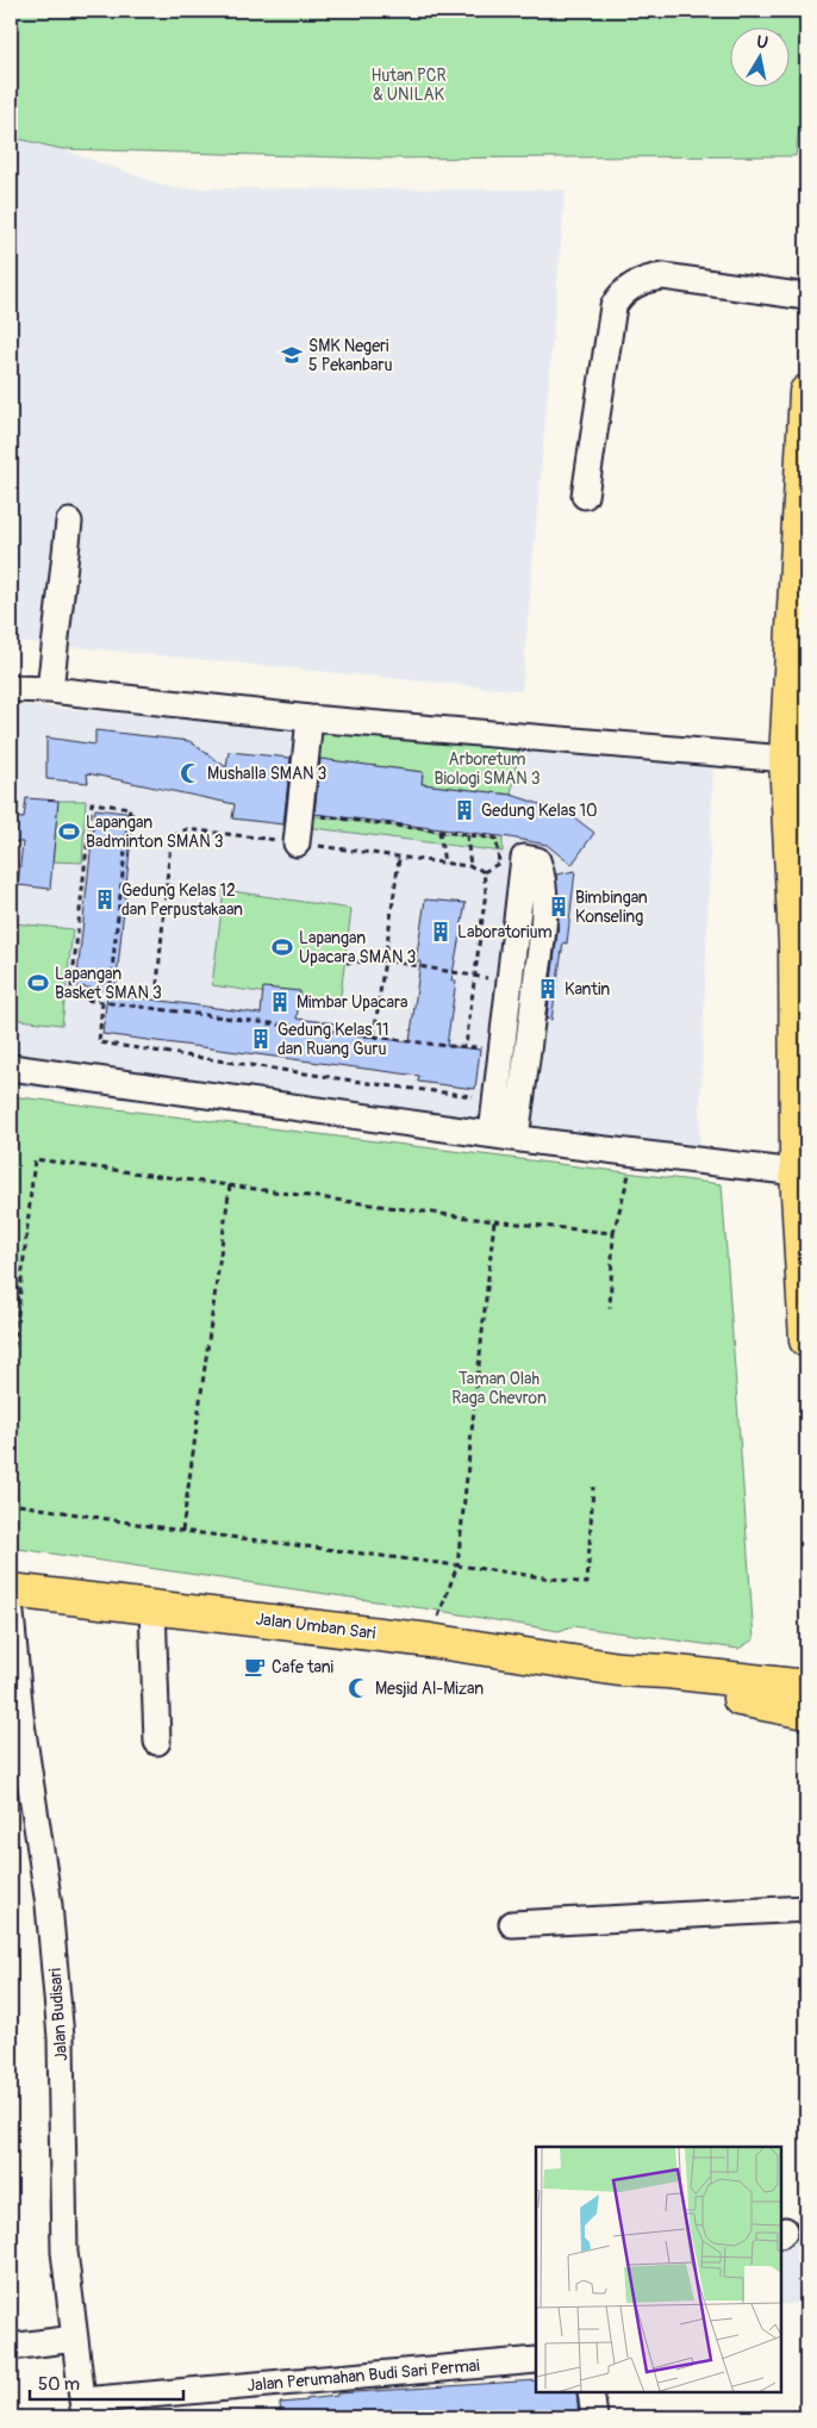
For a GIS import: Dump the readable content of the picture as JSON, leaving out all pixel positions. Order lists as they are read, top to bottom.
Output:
{
  "streets": {
    "main road": ["Jalan Umban Sari"],
    "street": ["Jalan Budisari", "Jalan Perumahan Budi Sari Permai"]
  },
  "crossings": [
    ["Jalan Budisari", "Jalan Perumahan Budi Sari Permai"]
  ],
  "parks": ["Hutan PCR & UNILAK", "Arboretum Biologi SMAN 3", "Taman Olah Raga Chevron"],
  "places": {
    "school or university": ["SMK Negeri 5 Pekanbaru"],
    "mosque": ["Mushalla SMAN 3", "Mesjid Al-Mizan"],
    "building": [
      "Gedung Kelas 10",
      "Gedung Kelas 12 dan Perpustakaan",
      "Bimbingan Konseling",
      "Laboratorium",
      "Kantin",
      "Mimbar Upacara",
      "Gedung Kelas 11 dan Ruang Guru"
    ],
    "sports": ["Lapangan Badminton SMAN 3", "Lapangan Upacara SMAN 3", "Lapangan Basket SMAN 3"],
    "cafe": ["Cafe tani"]
  },
  "scale_bar": "50 m",
  "north": "top"
}
